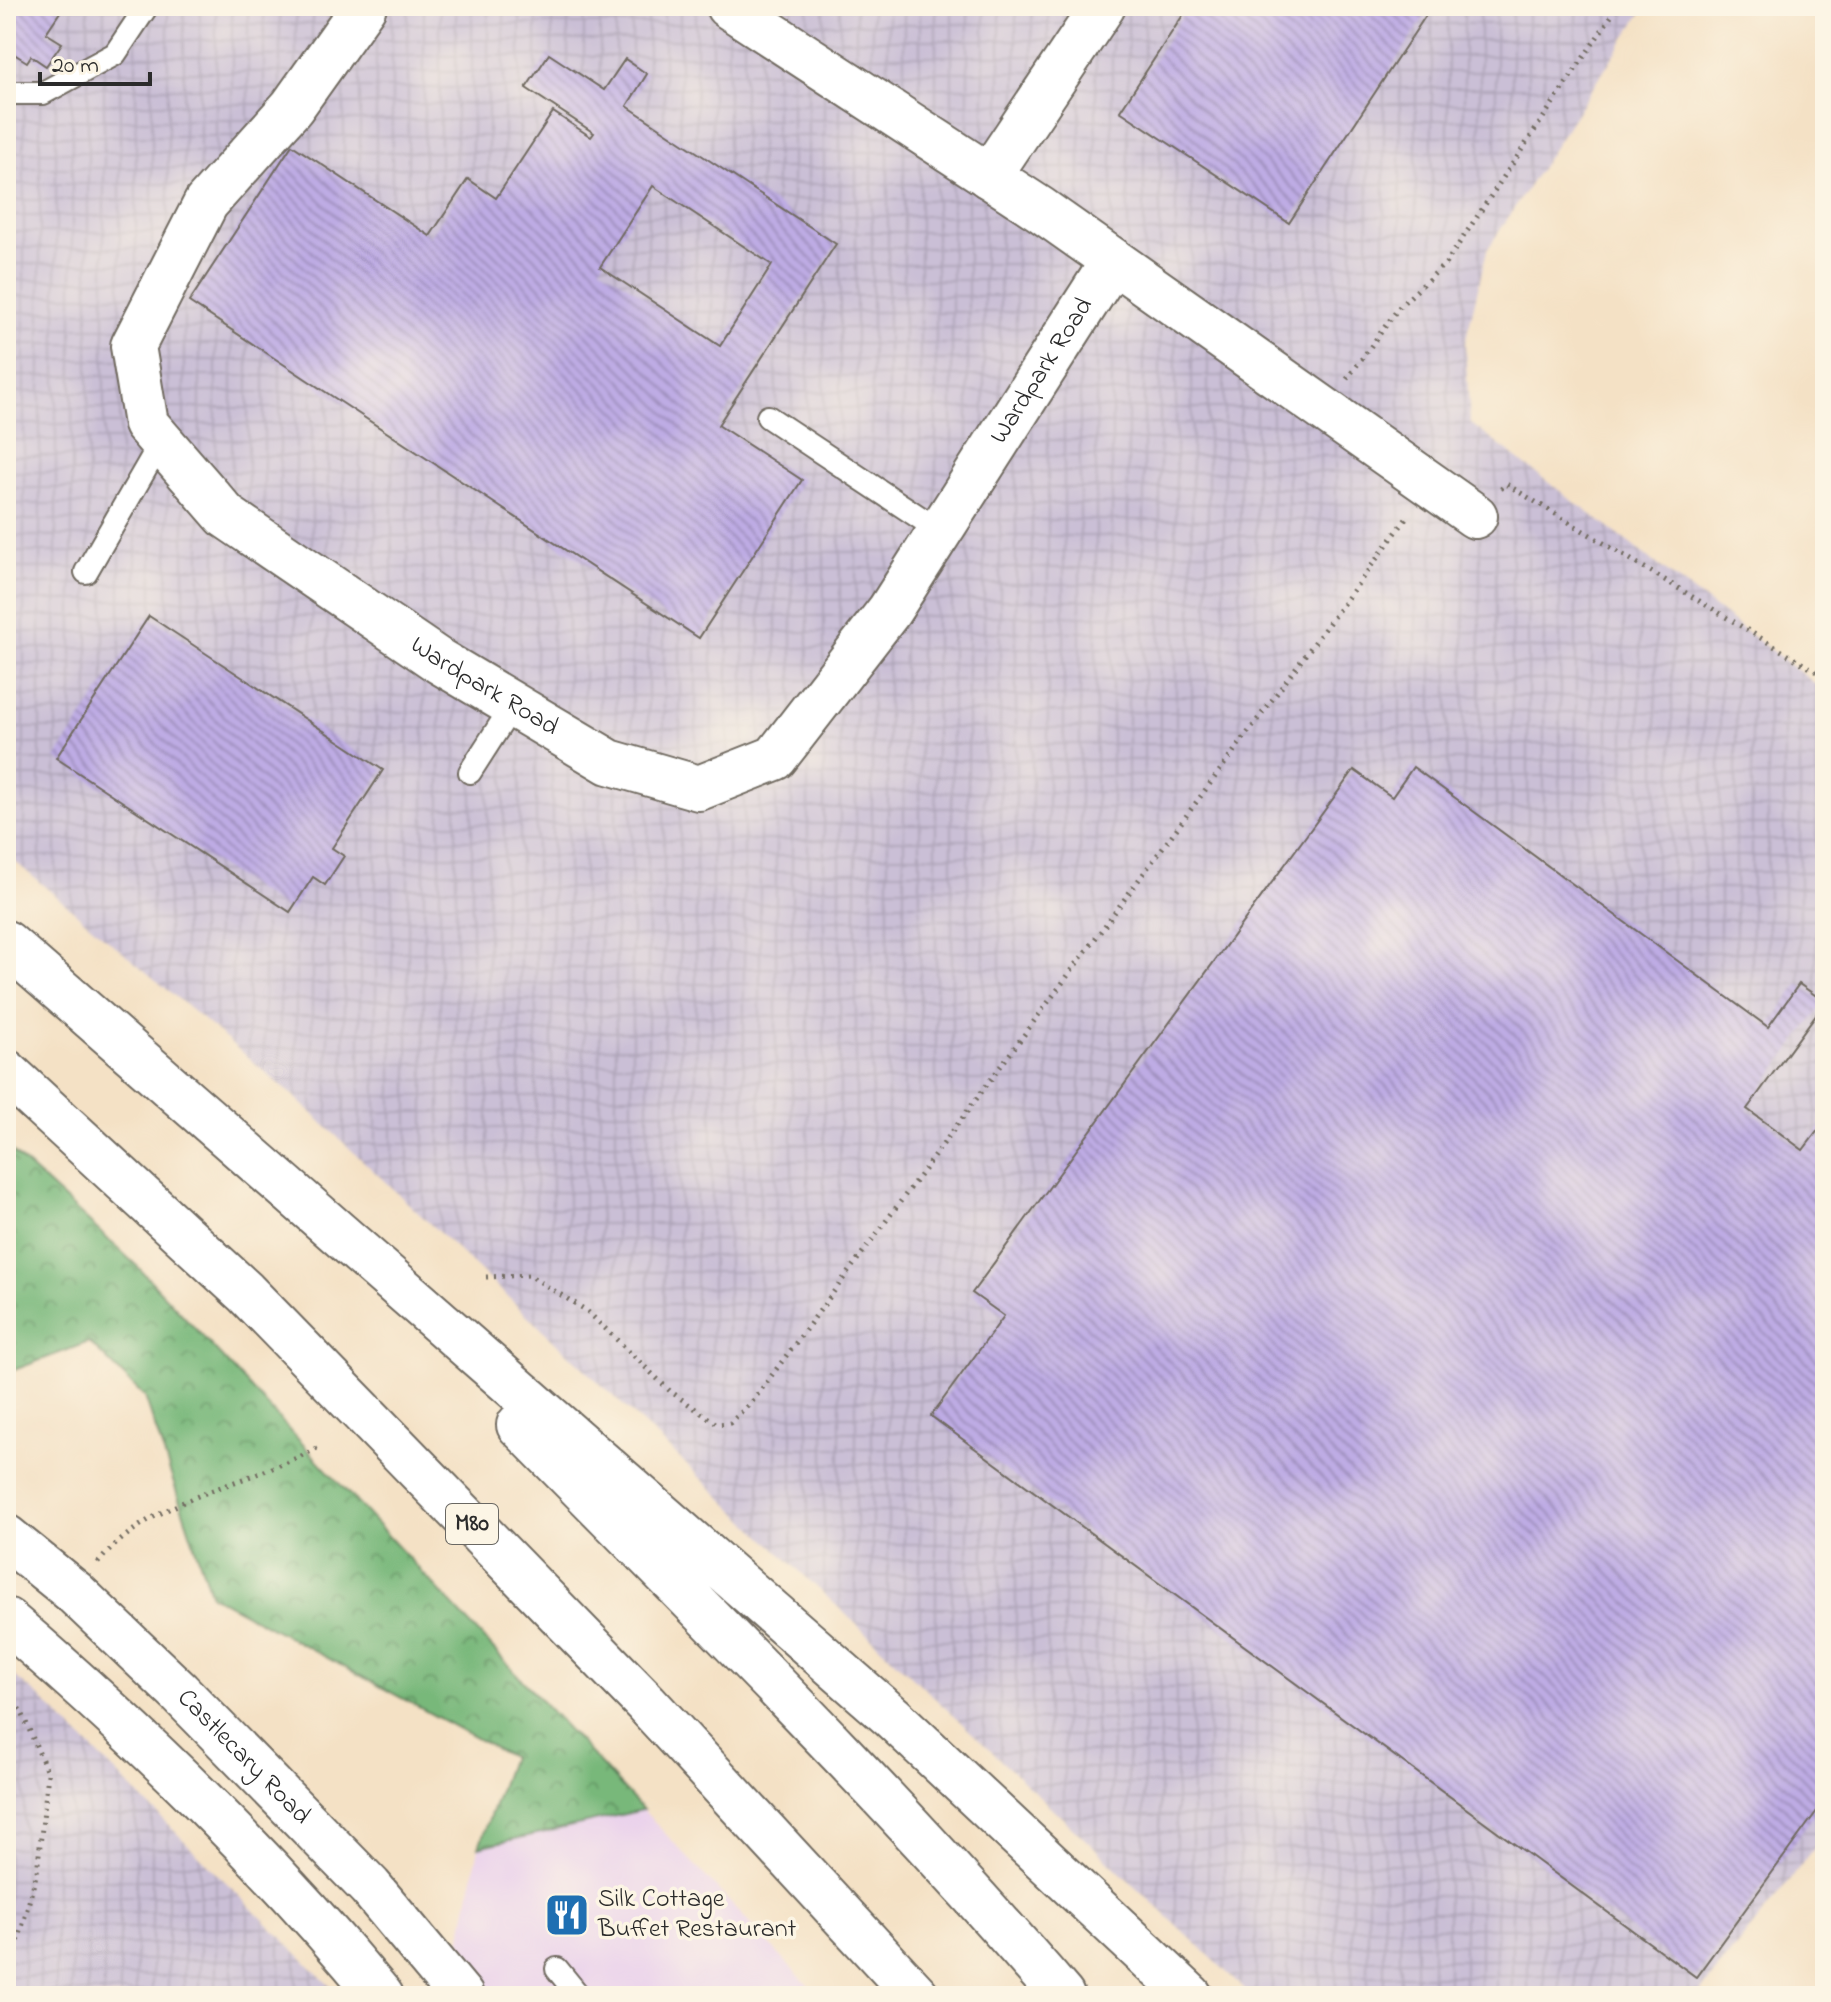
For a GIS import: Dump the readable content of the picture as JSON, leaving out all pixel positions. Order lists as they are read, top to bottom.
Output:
{
  "streets": {
    "main road": ["Wardpark Road", "M80", "Castlecary Road"]
  },
  "places": {
    "restaurant": ["Silk Cottage Buffet Restaurant"]
  },
  "scale_bar": "20 m"
}
